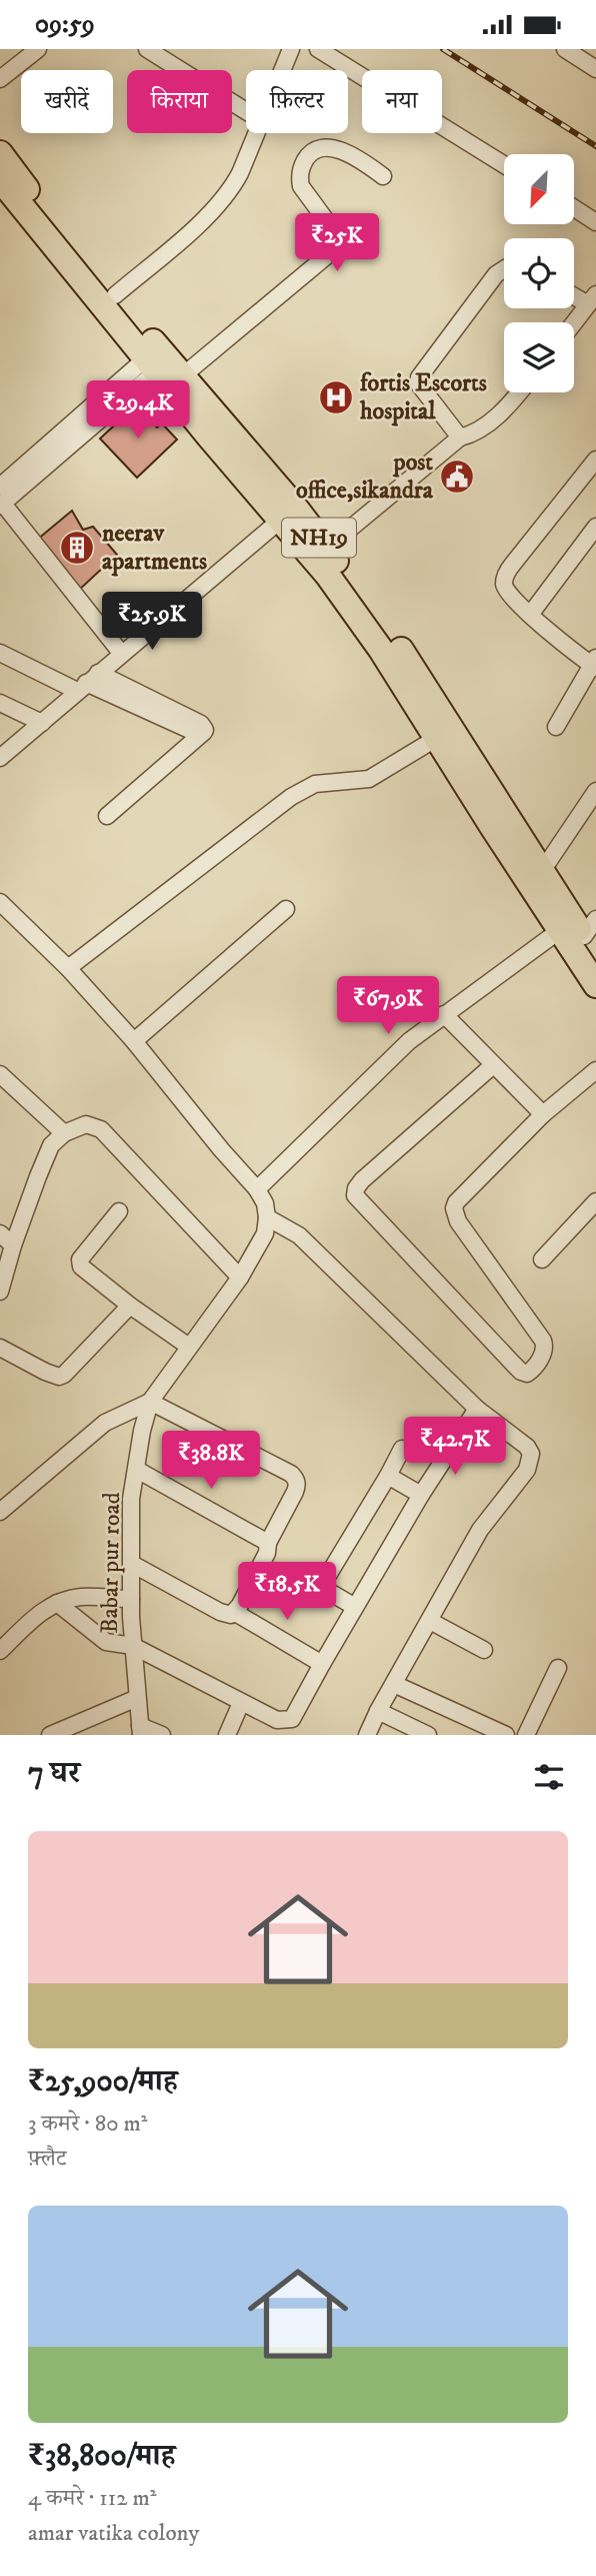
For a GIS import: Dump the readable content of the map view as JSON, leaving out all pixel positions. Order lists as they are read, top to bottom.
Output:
{
  "streets": {
    "highway": ["NH19"],
    "street": ["Babar pur road"]
  },
  "places": {
    "hospital": ["fortis Escorts hospital"],
    "public building": ["post office,sikandra"],
    "building": ["neerav apartments"]
  },
  "north": "bottom left",
  "page": {
    "status": "09:59",
    "chip": [
      "खरीदें",
      "किराया",
      "फ़िल्टर",
      "नया"
    ],
    "price": [
      "₹25K",
      "₹29.4K",
      "₹25.9K",
      "₹67.9K",
      "₹42.7K",
      "₹38.8K",
      "₹18.5K"
    ],
    "heading": "7 घर",
    "list": [
      {
        "name": "₹25,900/माह",
        "note": "3 कमरे · 80 m² · फ़्लैट"
      },
      {
        "name": "₹38,800/माह",
        "note": "4 कमरे · 112 m² · amar vatika colony"
      }
    ]
  }
}
